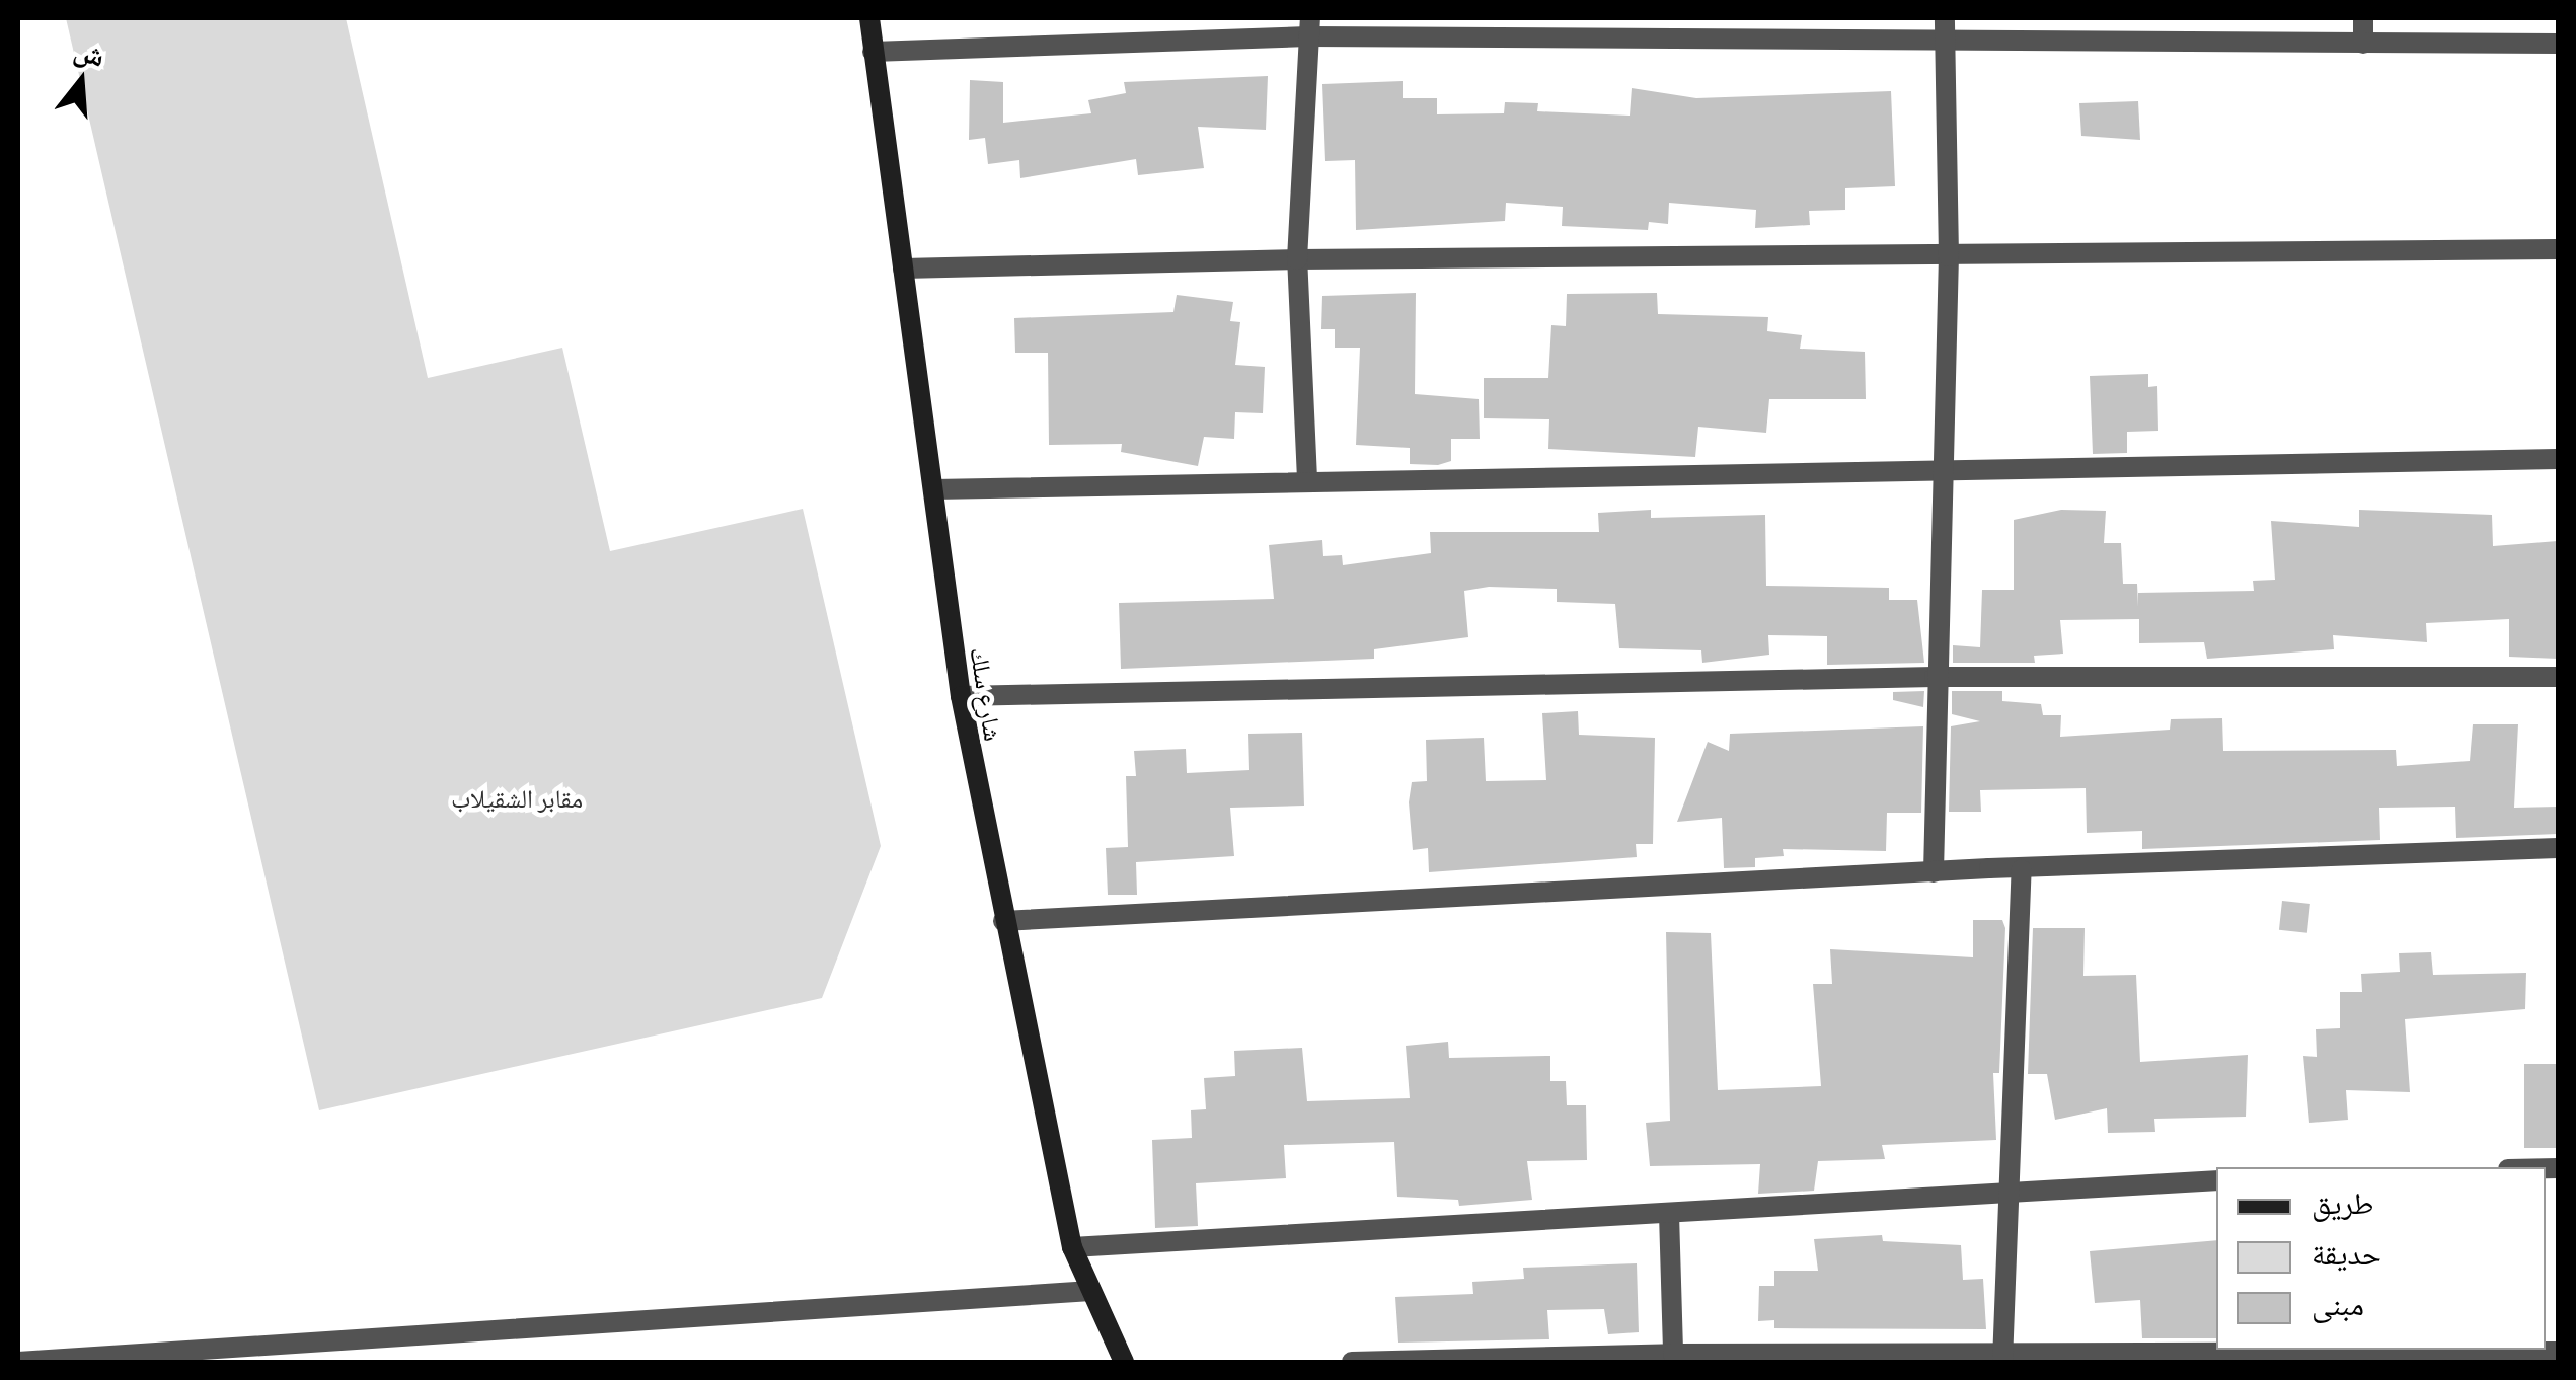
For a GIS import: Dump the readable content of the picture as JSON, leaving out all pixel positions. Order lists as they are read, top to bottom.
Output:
{
  "streets": {
    "street": ["شارع سلك"]
  },
  "parks": ["مقابر الشقيلاب"],
  "legend": ["طريق", "حديقة", "مبنى"],
  "north": "top"
}
